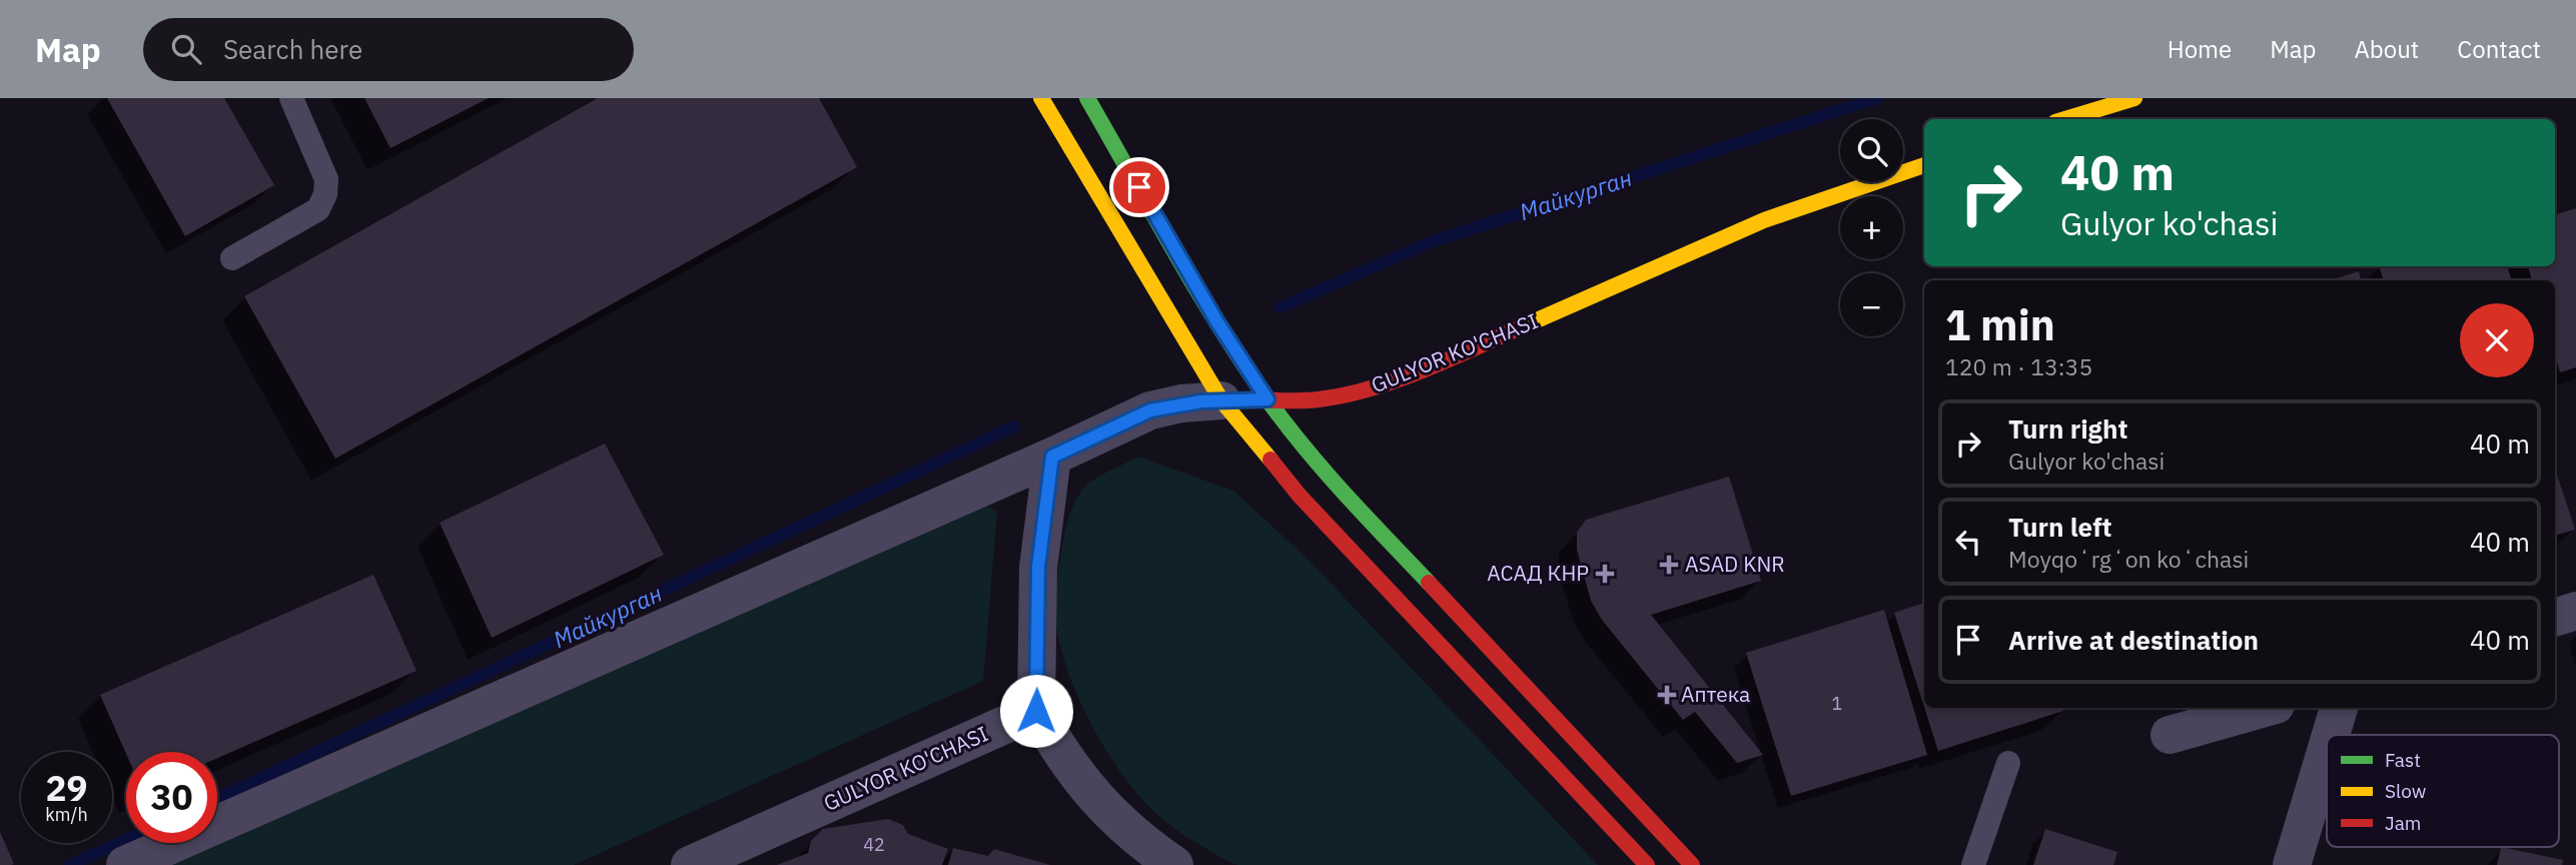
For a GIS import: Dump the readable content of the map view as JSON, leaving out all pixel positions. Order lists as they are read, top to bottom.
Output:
{
  "streets": {
    "street": ["GULYOR KO'CHASI"]
  },
  "water": ["Майкурган"],
  "places": {
    "health": ["ASAD KNR", "АСАД КНР", "Аптека"]
  },
  "house_numbers": ["1", "42"],
  "legend": ["Fast", "Slow", "Jam"],
  "page": {
    "header": "Map",
    "search": "Search here",
    "nav": [
      "Home",
      "Map",
      "About",
      "Contact"
    ],
    "map_buttons": ["+", "−"],
    "turn": ["40 m", "Gulyor ko'chasi"],
    "heading": ["1 min", "120 m · 13:35"],
    "list": [
      {
        "name": "Turn right",
        "note": "Gulyor ko'chasi",
        "value": "40 m"
      },
      {
        "name": "Turn left",
        "note": "Moyqoʻrgʻon koʻchasi",
        "value": "40 m"
      },
      {
        "name": "Arrive at destination",
        "value": "40 m"
      }
    ],
    "speed": "29 km/h",
    "limit": "30"
  }
}
